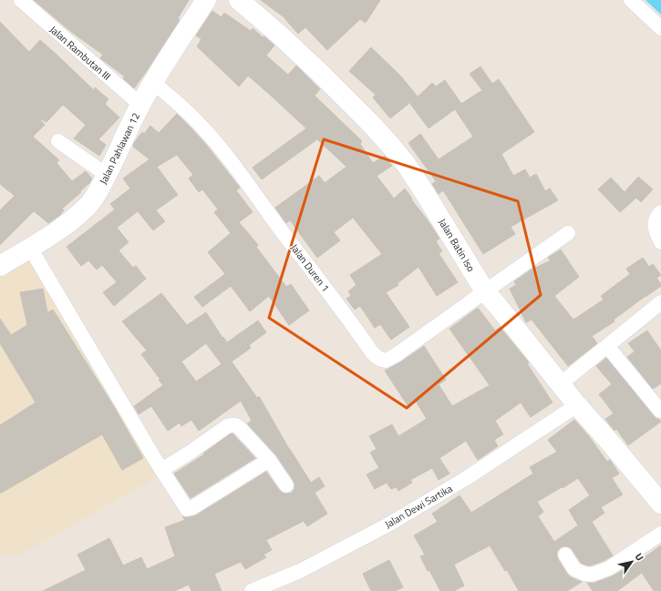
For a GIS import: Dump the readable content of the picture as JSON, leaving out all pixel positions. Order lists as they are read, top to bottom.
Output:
{
  "streets": {
    "street": [
      "Jalan Rambutan III",
      "Jalan Pahlawan 12",
      "Jalan Batin Iso",
      "Jalan Duren 1",
      "Jalan Dewi Sartika"
    ]
  },
  "crossings": [
    ["Jalan Rambutan III", "Jalan Pahlawan 12"],
    ["Jalan Pahlawan 12", "Jalan Duren 1"],
    ["Jalan Batin Iso", "Jalan Duren 1"],
    ["Jalan Batin Iso", "Jalan Dewi Sartika"]
  ],
  "north": "top right"
}
